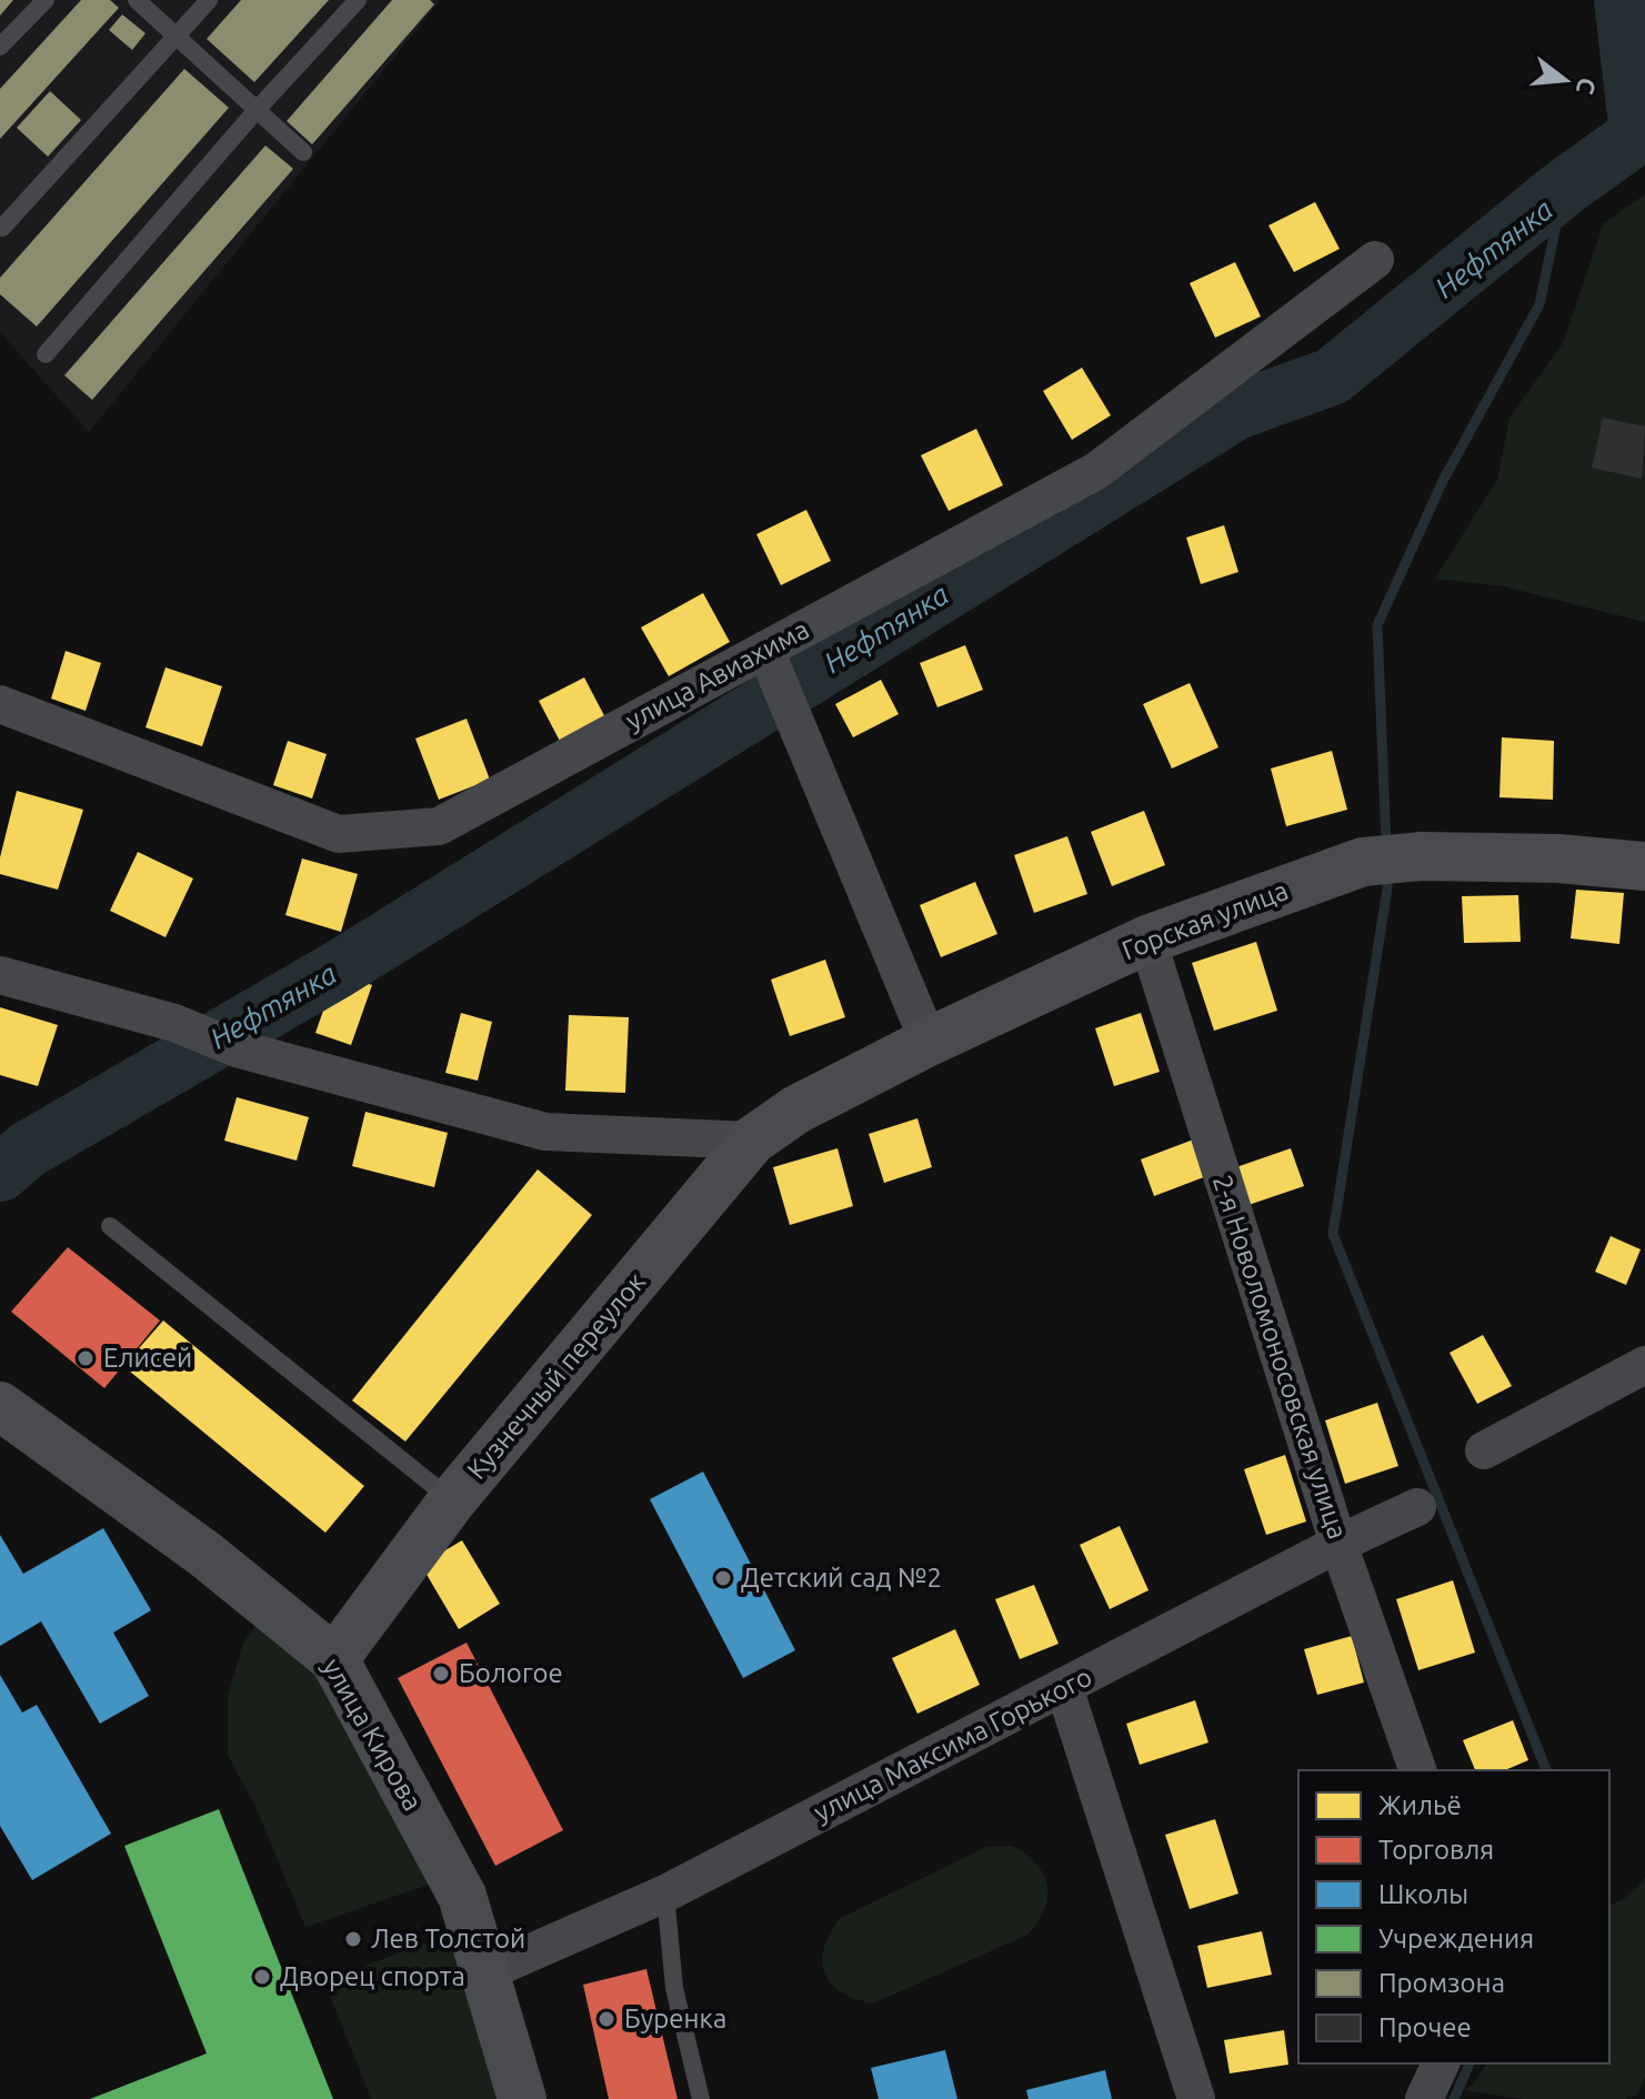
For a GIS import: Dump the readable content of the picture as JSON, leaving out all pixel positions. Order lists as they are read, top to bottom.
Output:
{
  "streets": {
    "main road": ["Горская улица", "Кузнечный переулок", "улица Кирова"],
    "street": ["улица Авиахима", "2-я Новоломоносовская улица", "улица Максима Горького"]
  },
  "crossings": [
    ["Горская улица", "2-я Новоломоносовская улица"],
    ["Горская улица", "Кузнечный переулок"],
    ["2-я Новоломоносовская улица", "улица Максима Горького"],
    ["Кузнечный переулок", "улица Кирова"],
    ["улица Кирова", "улица Максима Горького"]
  ],
  "water": ["Нефтянка"],
  "places": [
    "Елисей",
    "Детский сад №2",
    "Бологое",
    "Лев Толстой",
    "Дворец спорта",
    "Буренка"
  ],
  "legend": [
    "Жильё",
    "Торговля",
    "Школы",
    "Учреждения",
    "Промзона",
    "Прочее"
  ],
  "north": "right"
}
